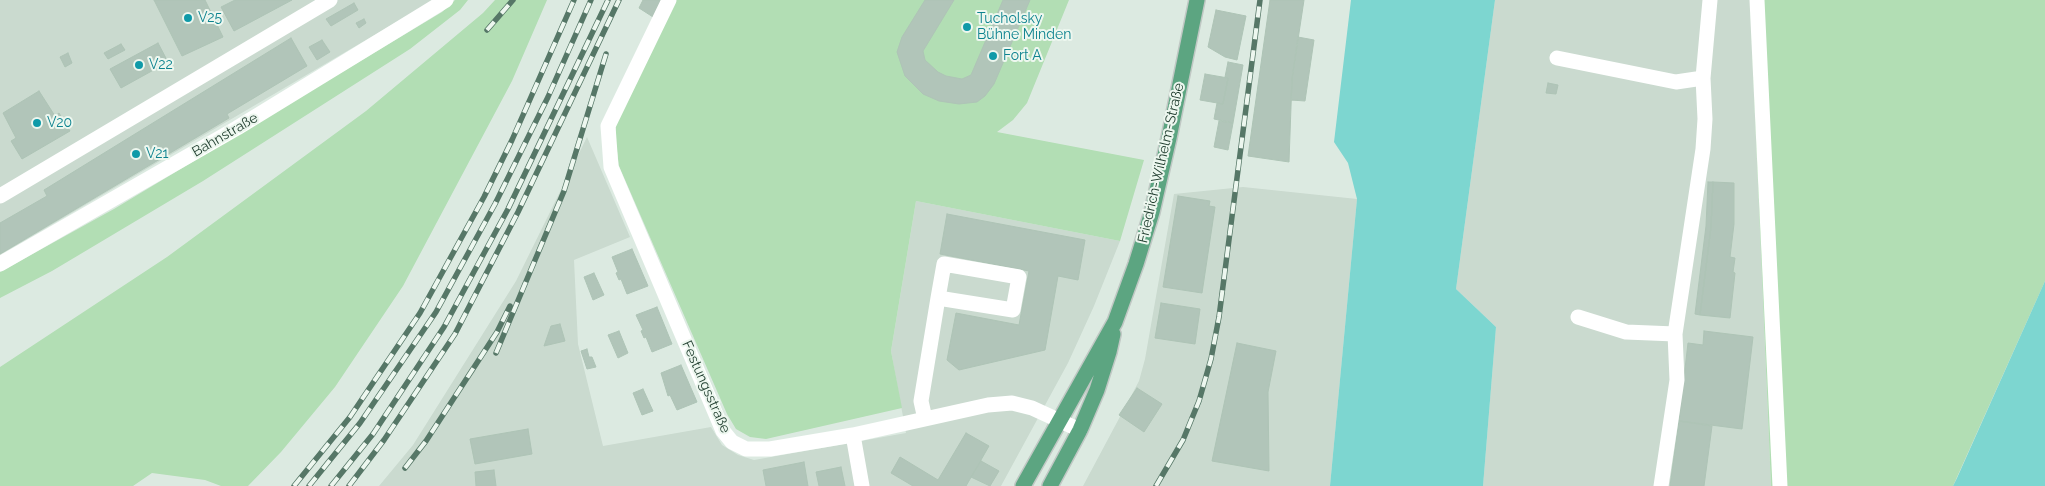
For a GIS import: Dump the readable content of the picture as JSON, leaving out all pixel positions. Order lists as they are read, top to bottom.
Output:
{
  "streets": {
    "main road": ["Friedrich-Wilhelm-Straße"],
    "street": ["Bahnstraße", "Festungsstraße"]
  },
  "crossings": [
    ["Friedrich-Wilhelm-Straße", "Festungsstraße"]
  ],
  "places": [
    "V25",
    "Tucholsky Bühne Minden",
    "Fort A",
    "V22",
    "V20",
    "V21"
  ]
}
